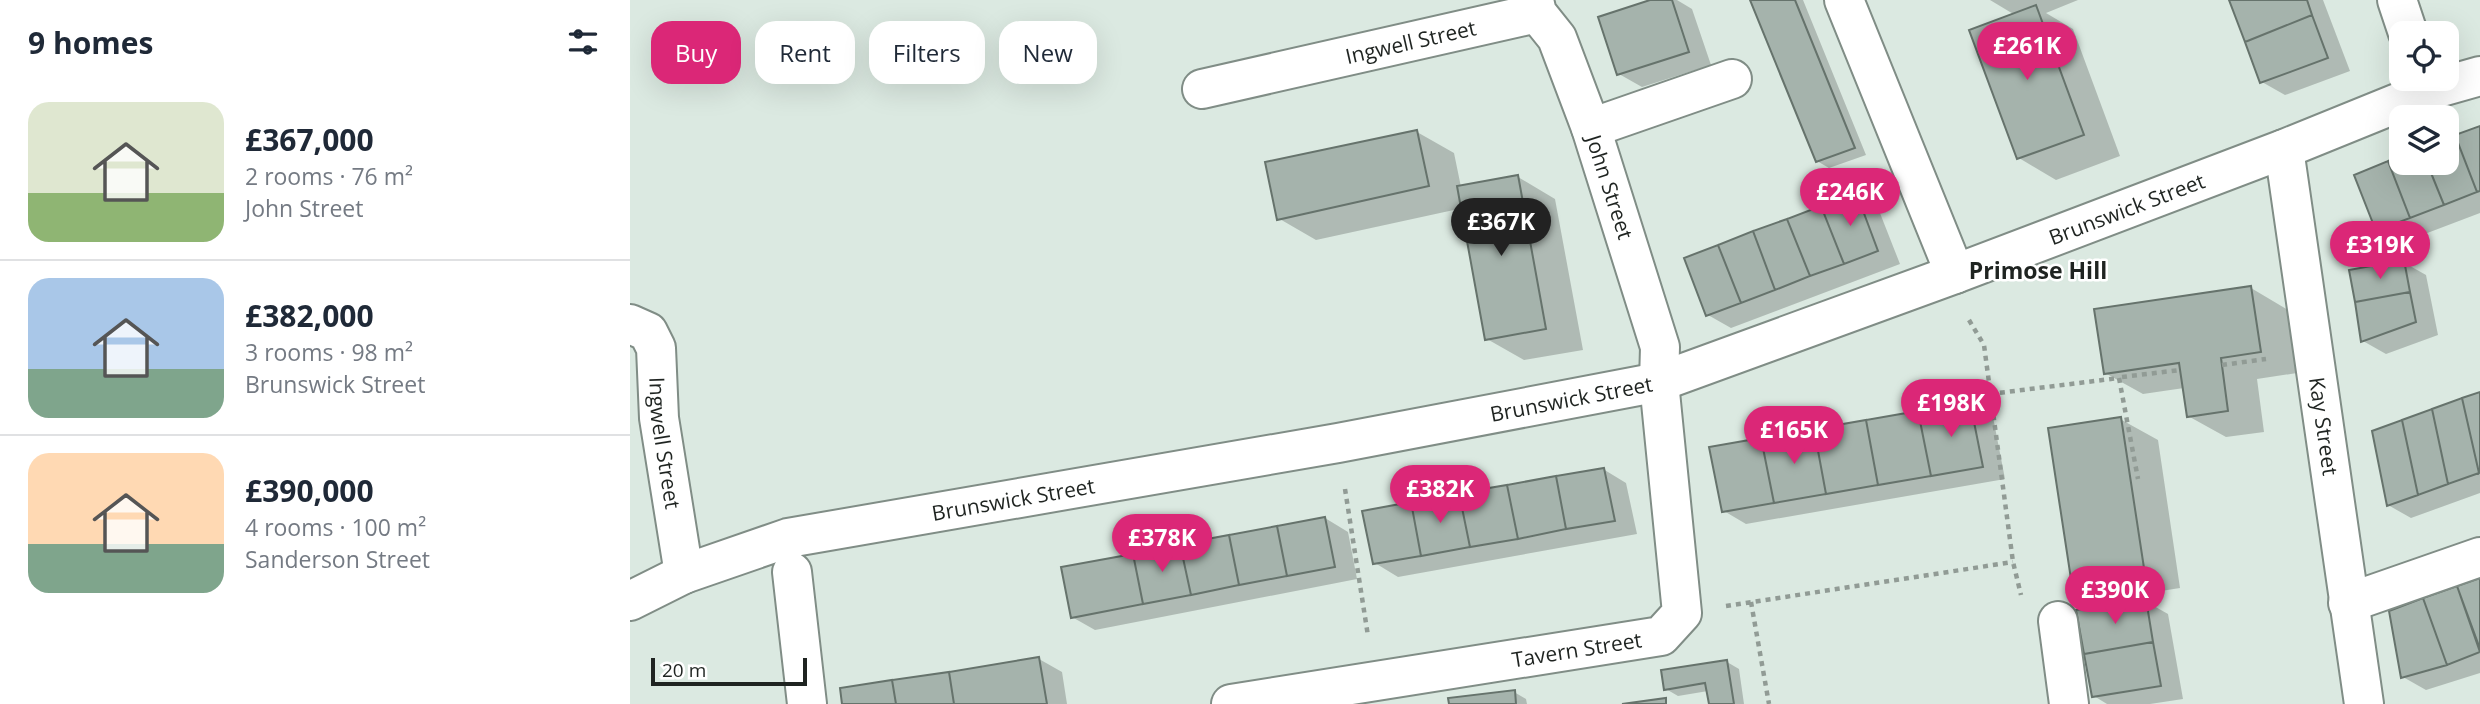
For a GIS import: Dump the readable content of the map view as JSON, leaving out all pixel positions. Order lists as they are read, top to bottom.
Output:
{
  "streets": {
    "street": [
      "Ingwell Street",
      "John Street",
      "Brunswick Street",
      "Kay Street",
      "Tavern Street"
    ]
  },
  "crossings": [
    ["Ingwell Street", "John Street"],
    ["Ingwell Street", "Brunswick Street"],
    ["John Street", "Brunswick Street"],
    ["Brunswick Street", "Kay Street"]
  ],
  "districts": ["Primose Hill"],
  "scale_bar": "20 m",
  "page": {
    "heading": "9 homes",
    "chip": [
      "Buy",
      "Rent",
      "Filters",
      "New"
    ],
    "price": [
      "£261K",
      "£246K",
      "£367K",
      "£319K",
      "£198K",
      "£165K",
      "£382K",
      "£378K",
      "£390K"
    ],
    "list": [
      {
        "name": "£367,000",
        "note": "2 rooms · 76 m² · John Street"
      },
      {
        "name": "£382,000",
        "note": "3 rooms · 98 m² · Brunswick Street"
      },
      {
        "name": "£390,000",
        "note": "4 rooms · 100 m² · Sanderson Street"
      }
    ],
    "scale": "20 m"
  }
}
